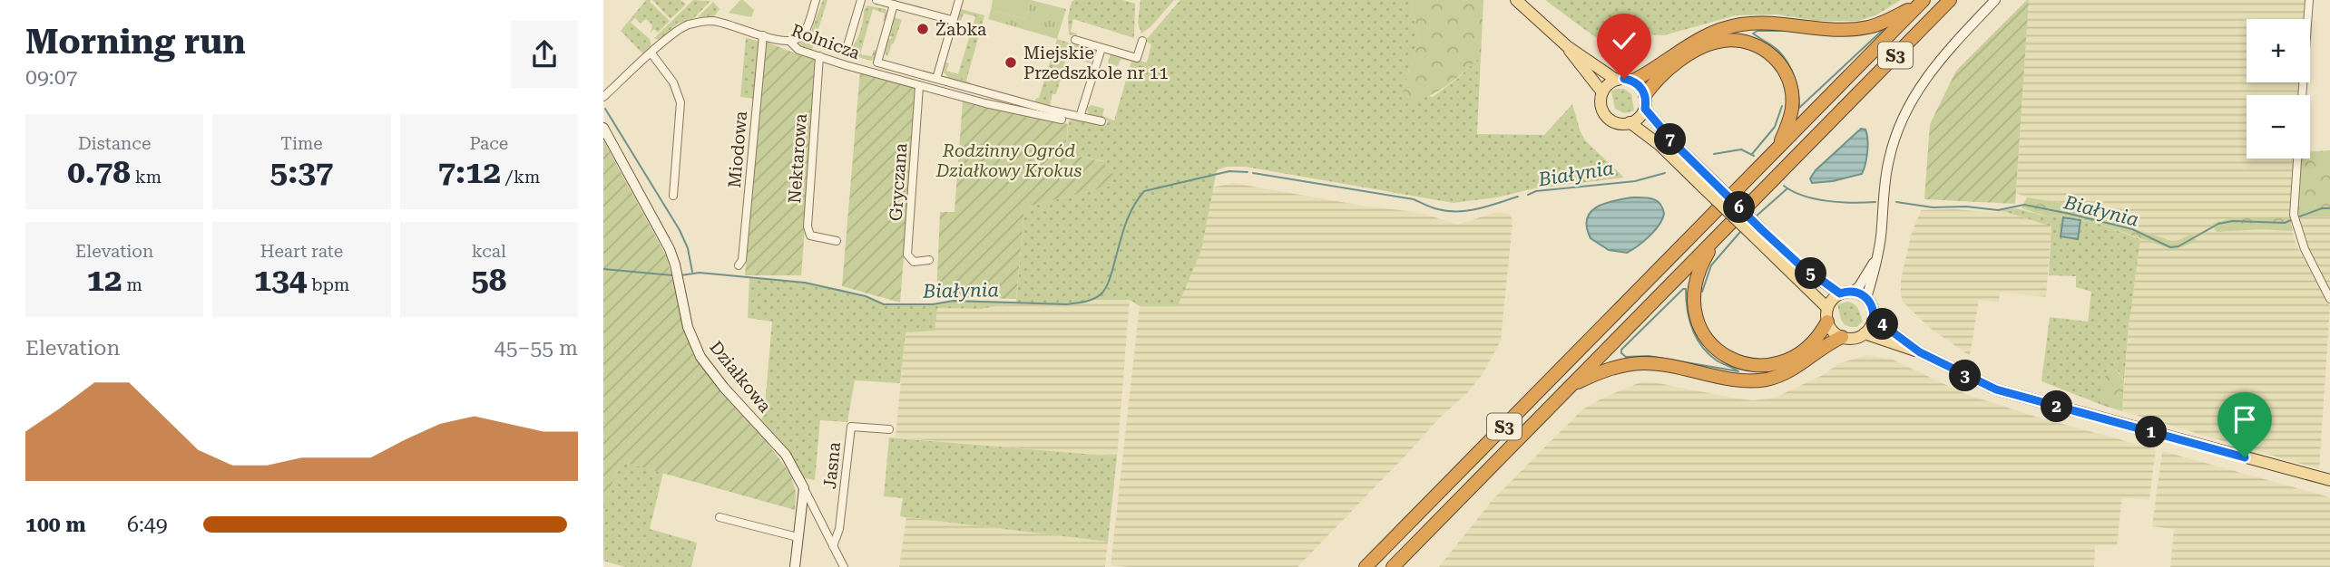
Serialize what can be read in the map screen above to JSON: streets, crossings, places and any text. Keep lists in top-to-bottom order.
{
  "streets": {
    "highway": ["S3"],
    "street": [
      "Rolnicza",
      "Miodowa",
      "Nektarowa",
      "Gryczana",
      "Działkowa",
      "Jasna"
    ]
  },
  "crossings": [
    ["Rolnicza", "Miodowa"],
    ["Rolnicza", "Nektarowa"],
    ["Rolnicza", "Gryczana"],
    ["Działkowa", "Jasna"]
  ],
  "water": ["Białynia"],
  "parks": ["Rodzinny Ogród Działkowy Krokus"],
  "places": ["Żabka", "Miejskie Przedszkole nr 11"],
  "page": {
    "heading": ["Morning run", "09:07"],
    "map_buttons": ["+", "−"],
    "stats": [
      ["Distance", "0.78 km"],
      ["Time", "5:37"],
      ["Pace", "7:12 /km"],
      ["Elevation", "12 m"],
      ["Heart rate", "134 bpm"],
      ["kcal", "58"]
    ],
    "pins": [
      "7",
      "6",
      "5",
      "4",
      "3",
      "2",
      "1"
    ],
    "chart": ["Elevation", "45–55 m"],
    "list": [
      {
        "name": "100 m",
        "note": "6:49"
      }
    ]
  }
}
